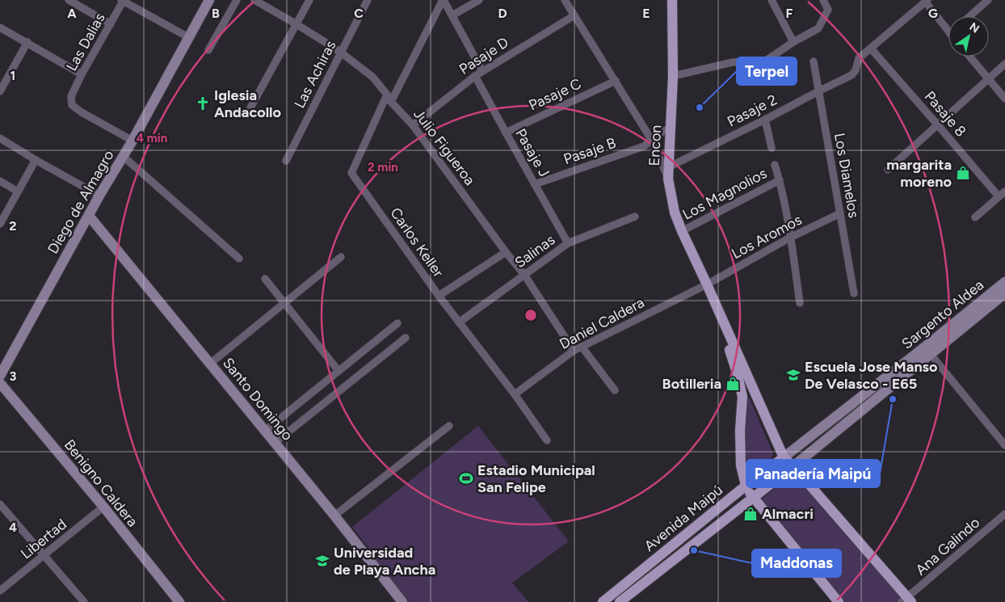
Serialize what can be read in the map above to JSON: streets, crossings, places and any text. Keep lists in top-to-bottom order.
{
  "streets": {
    "main road": ["Encon", "Avenida Maipú"],
    "street": [
      "Las Dalias",
      "Pasaje D",
      "Las Achiras",
      "Pasaje C",
      "Pasaje 2",
      "Pasaje 8",
      "Julio Figueroa",
      "Pasaje B",
      "Pasaje J",
      "Los Diamelos",
      "Los Magnolios",
      "Diego de Almagro",
      "Los Aromos",
      "Carlos Keller",
      "Salinas",
      "Sargento Aldea",
      "Daniel Caldera",
      "Santo Domingo",
      "Benigno Caldera",
      "Libertad",
      "Ana Galindo"
    ]
  },
  "crossings": [
    ["Las Dalias", "Diego de Almagro"],
    ["Pasaje D", "Julio Figueroa"],
    ["Pasaje D", "Pasaje J"],
    ["Las Achiras", "Julio Figueroa"],
    ["Pasaje C", "Pasaje J"],
    ["Pasaje 2", "Pasaje 8"],
    ["Pasaje 2", "Encon"],
    ["Pasaje 2", "Los Diamelos"],
    ["Encon", "Pasaje B"],
    ["Encon", "Los Magnolios"],
    ["Encon", "Los Aromos"],
    ["Encon", "Sargento Aldea"],
    ["Encon", "Daniel Caldera"],
    ["Encon", "Avenida Maipú"],
    ["Julio Figueroa", "Carlos Keller"],
    ["Julio Figueroa", "Salinas"],
    ["Julio Figueroa", "Daniel Caldera"],
    ["Pasaje B", "Pasaje J"],
    ["Pasaje J", "Salinas"],
    ["Los Diamelos", "Los Aromos"],
    ["Diego de Almagro", "Santo Domingo"],
    ["Los Aromos", "Daniel Caldera"],
    ["Carlos Keller", "Salinas"],
    ["Carlos Keller", "Daniel Caldera"],
    ["Sargento Aldea", "Avenida Maipú"],
    ["Benigno Caldera", "Libertad"]
  ],
  "places": {
    "church": ["Iglesia Andacollo"],
    "other": ["Terpel", "Panadería Maipú", "Maddonas"],
    "shop": ["margarita moreno", "Botilleria", "Almacri"],
    "school or university": ["Escuela Jose Manso De Velasco - E65", "Universidad de Playa Ancha"],
    "sports": ["Estadio Municipal San Felipe"]
  },
  "north": "top right",
  "grid": {
    "columns": [
      "A",
      "B",
      "C",
      "D",
      "E",
      "F",
      "G"
    ],
    "rows": [
      "1",
      "2",
      "3",
      "4"
    ]
  },
  "rings": ["4 min", "2 min"]
}
